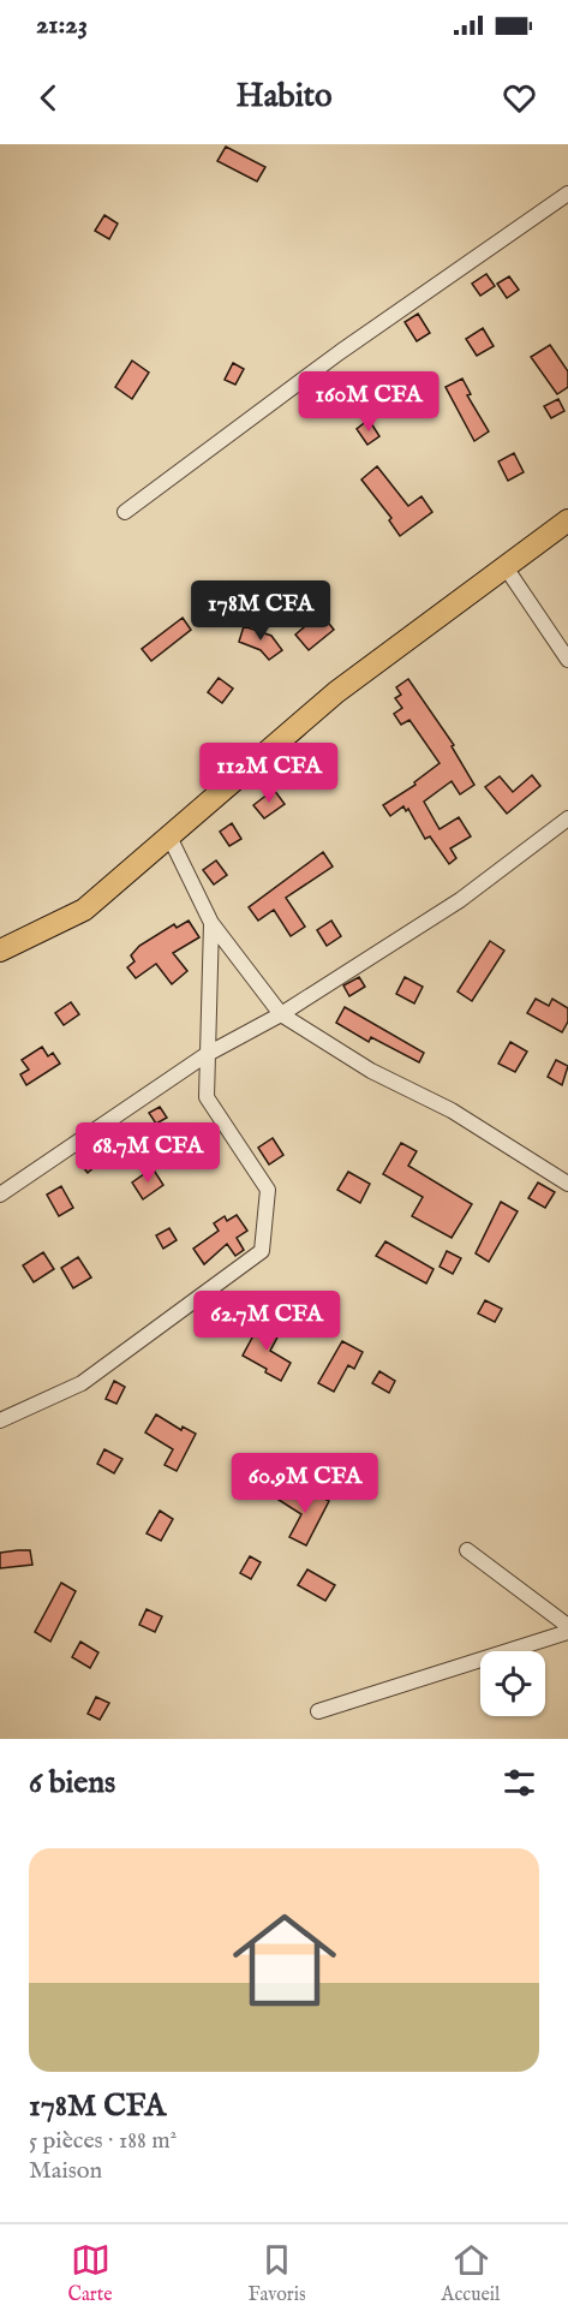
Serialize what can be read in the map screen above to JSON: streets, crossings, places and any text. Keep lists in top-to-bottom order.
{
  "page": {
    "status": "21:23",
    "header": "Habito",
    "price": [
      "160M CFA",
      "178M CFA",
      "112M CFA",
      "68.7M CFA",
      "62.7M CFA",
      "60.9M CFA"
    ],
    "heading": "6 biens",
    "list": [
      {
        "name": "178M CFA",
        "note": "5 pièces · 188 m² · Maison"
      }
    ],
    "tabs": ["Carte", "Favoris", "Accueil"]
  }
}
